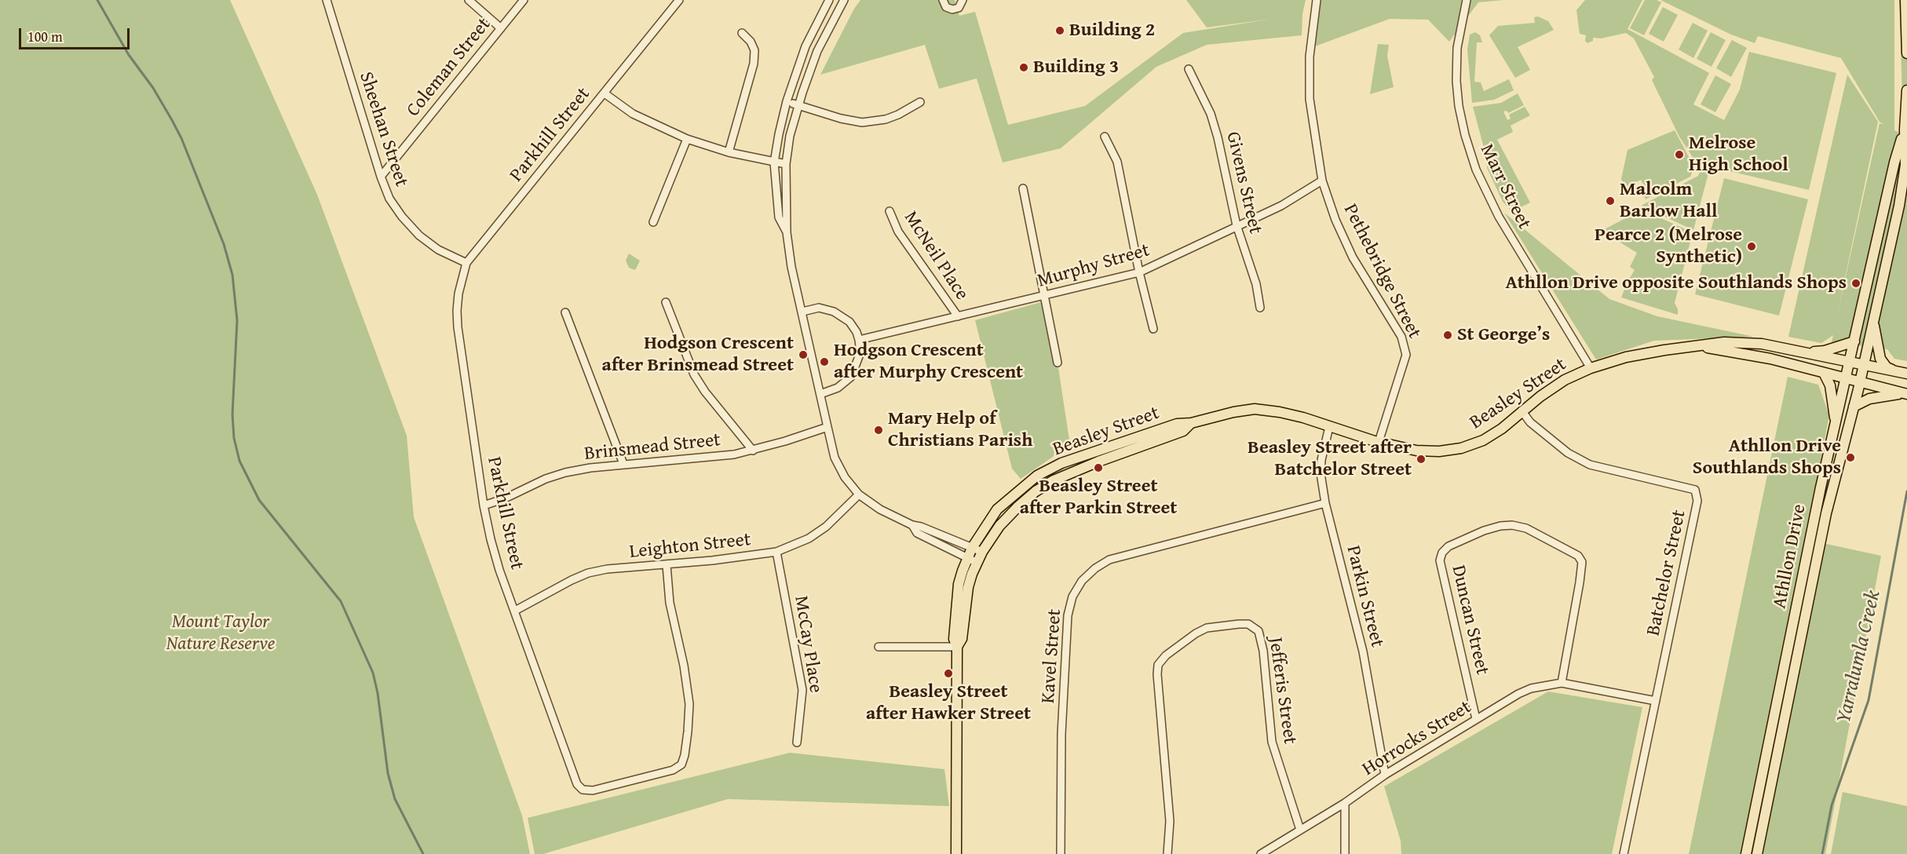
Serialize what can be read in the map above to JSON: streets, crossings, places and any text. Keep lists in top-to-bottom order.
{
  "streets": {
    "main road": ["Beasley Street", "Athllon Drive"],
    "street": [
      "Coleman Street",
      "Sheehan Street",
      "Parkhill Street",
      "Givens Street",
      "Marr Street",
      "McNeil Place",
      "Murphy Street",
      "Pethebridge Street",
      "Brinsmead Street",
      "Leighton Street",
      "Batchelor Street",
      "Parkin Street",
      "Duncan Street",
      "McCay Place",
      "Kavel Street",
      "Jefferis Street",
      "Horrocks Street"
    ]
  },
  "crossings": [
    ["Coleman Street", "Sheehan Street"],
    ["Sheehan Street", "Parkhill Street"],
    ["Parkhill Street", "Brinsmead Street"],
    ["Parkhill Street", "Leighton Street"],
    ["Givens Street", "Murphy Street"],
    ["Marr Street", "Beasley Street"],
    ["McNeil Place", "Murphy Street"],
    ["Murphy Street", "Pethebridge Street"],
    ["Pethebridge Street", "Beasley Street"],
    ["Beasley Street", "Athllon Drive"],
    ["Beasley Street", "Batchelor Street"],
    ["Beasley Street", "Parkin Street"],
    ["Leighton Street", "McCay Place"],
    ["Batchelor Street", "Horrocks Street"],
    ["Parkin Street", "Kavel Street"],
    ["Parkin Street", "Horrocks Street"],
    ["Duncan Street", "Horrocks Street"],
    ["Jefferis Street", "Horrocks Street"]
  ],
  "water": ["Yarralumla Creek"],
  "parks": ["Mount Taylor Nature Reserve"],
  "places": [
    "Building 2",
    "Building 3",
    "Melrose High School",
    "Malcolm Barlow Hall",
    "Pearce 2 (Melrose Synthetic)",
    "Athllon Drive opposite Southlands Shops",
    "St George’s",
    "Hodgson Crescent after Brinsmead Street",
    "Hodgson Crescent after Murphy Crescent",
    "Mary Help of Christians Parish",
    "Athllon Drive Southlands Shops",
    "Beasley Street after Batchelor Street",
    "Beasley Street after Parkin Street",
    "Beasley Street after Hawker Street"
  ],
  "scale_bar": "100 m"
}
